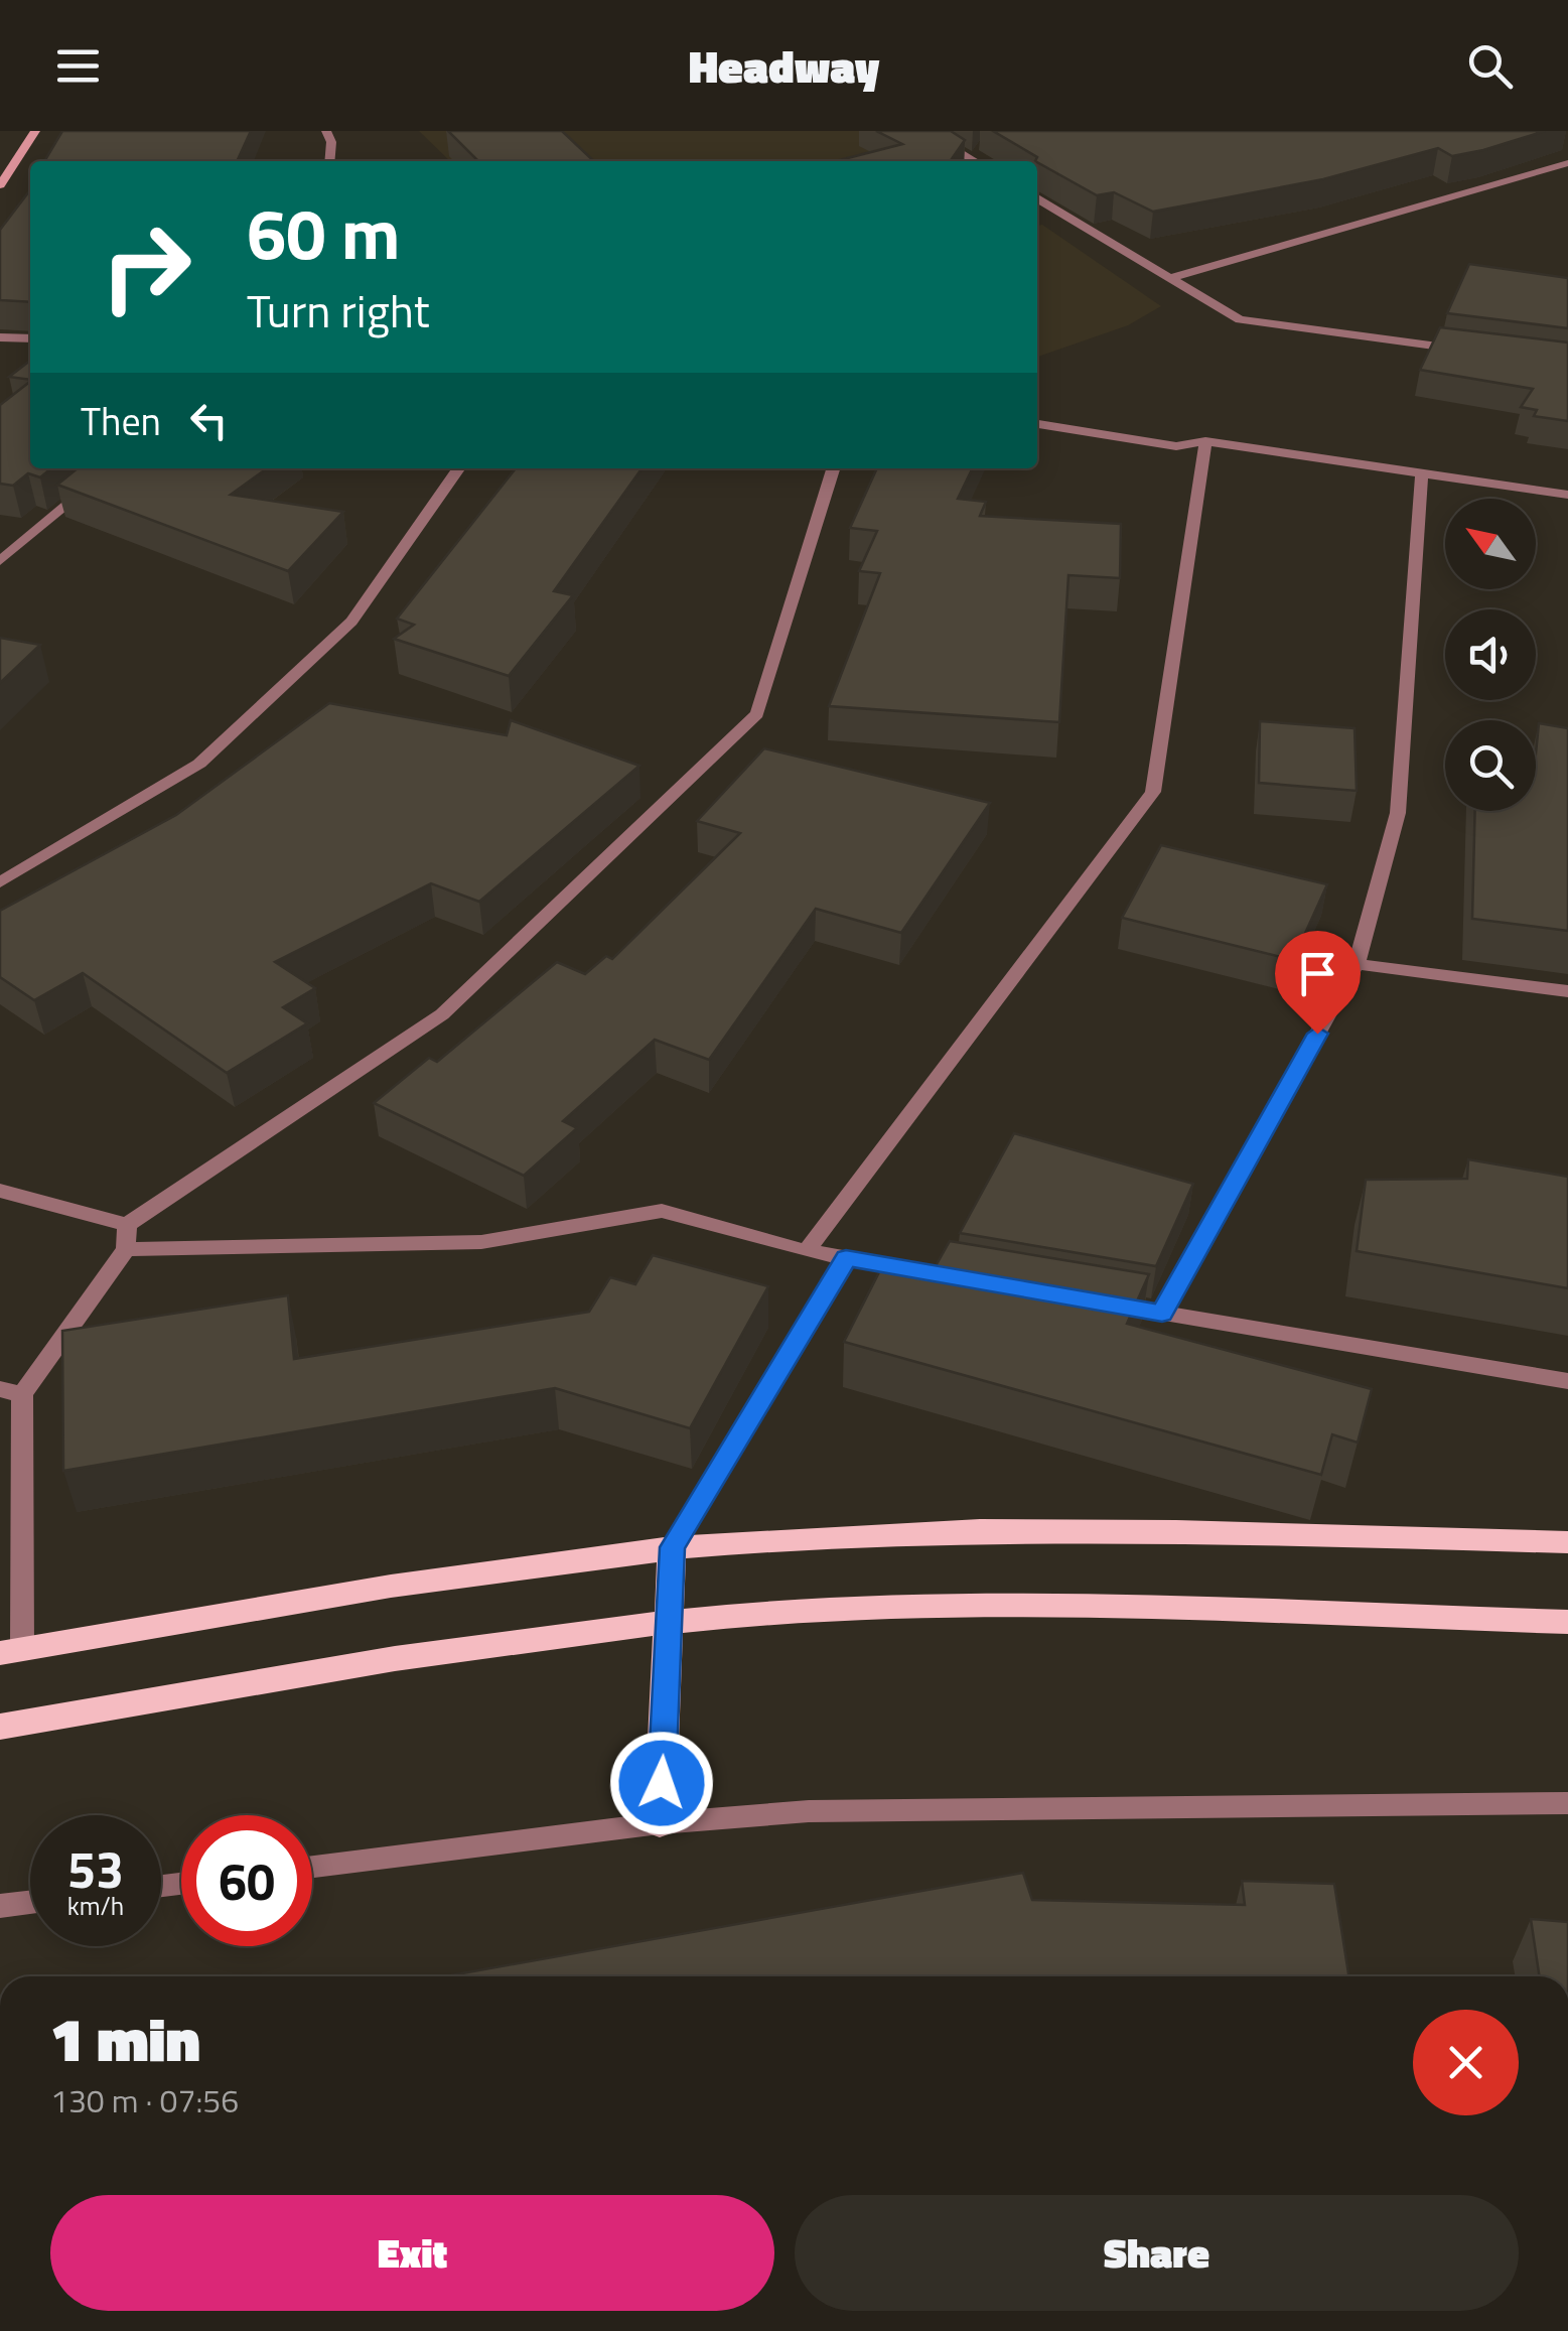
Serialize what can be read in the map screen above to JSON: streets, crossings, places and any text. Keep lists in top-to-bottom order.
{
  "north": "top left",
  "page": {
    "header": "Headway",
    "turn": ["60 m", "Turn right"],
    "then": "Then",
    "speed": "53 km/h",
    "limit": "60",
    "heading": ["1 min", "130 m · 07:56"],
    "buttons": ["Exit", "Share"]
  }
}
